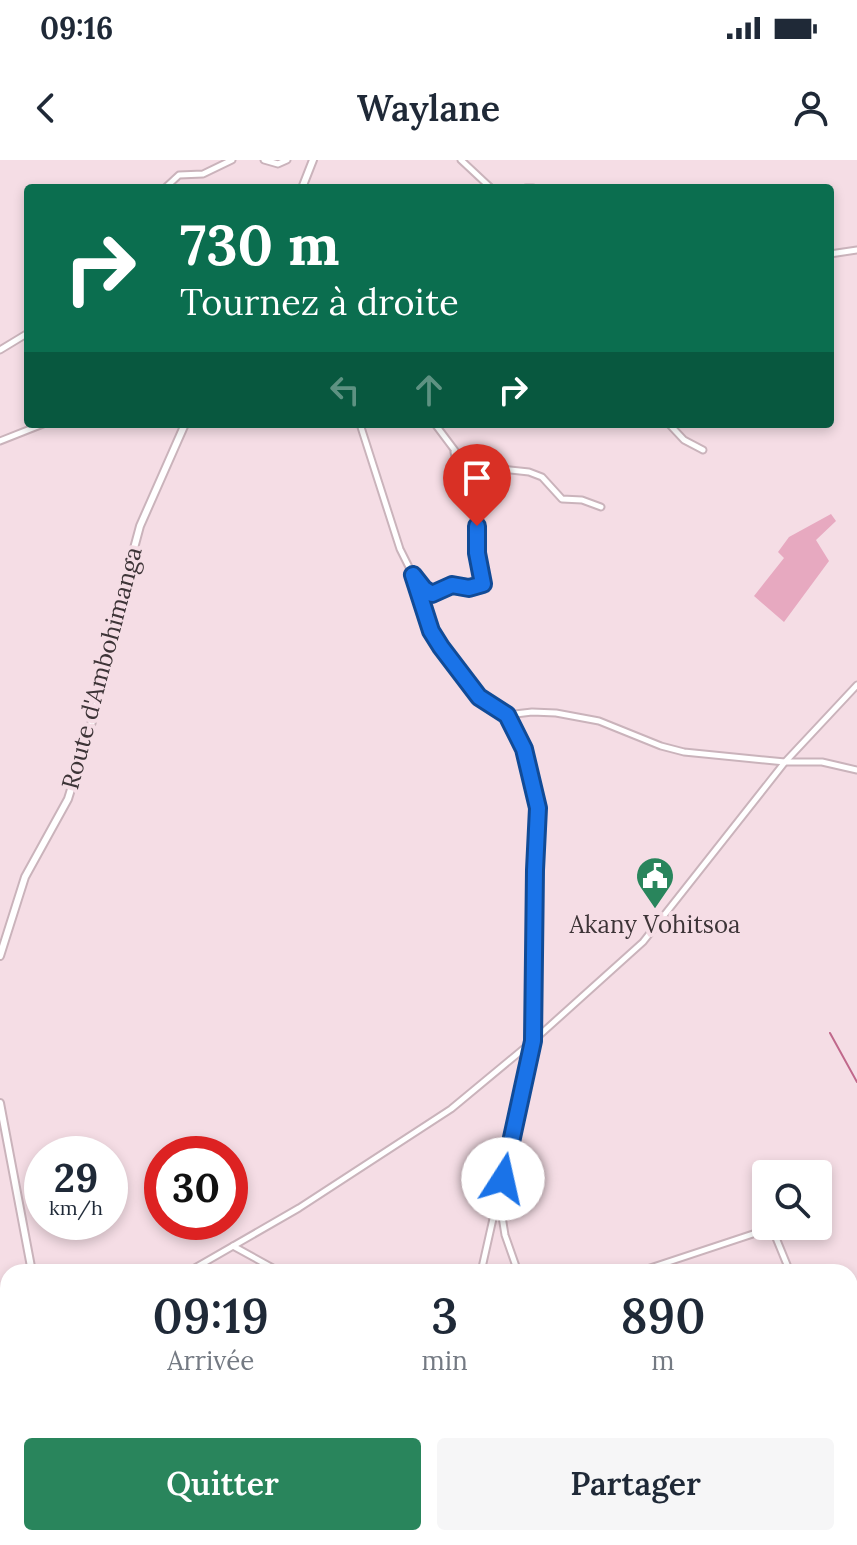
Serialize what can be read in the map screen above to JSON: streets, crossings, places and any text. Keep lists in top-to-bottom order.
{
  "streets": {
    "street": ["Route d'Ambohimanga"]
  },
  "places": {
    "public building": ["Akany Vohitsoa"]
  },
  "page": {
    "status": "09:16",
    "header": "Waylane",
    "turn": ["730 m", "Tournez à droite"],
    "speed": "29 km/h",
    "limit": "30",
    "eta": [
      "09:19",
      "Arrivée",
      "3",
      "min",
      "890",
      "m"
    ],
    "buttons": ["Quitter", "Partager"]
  }
}
